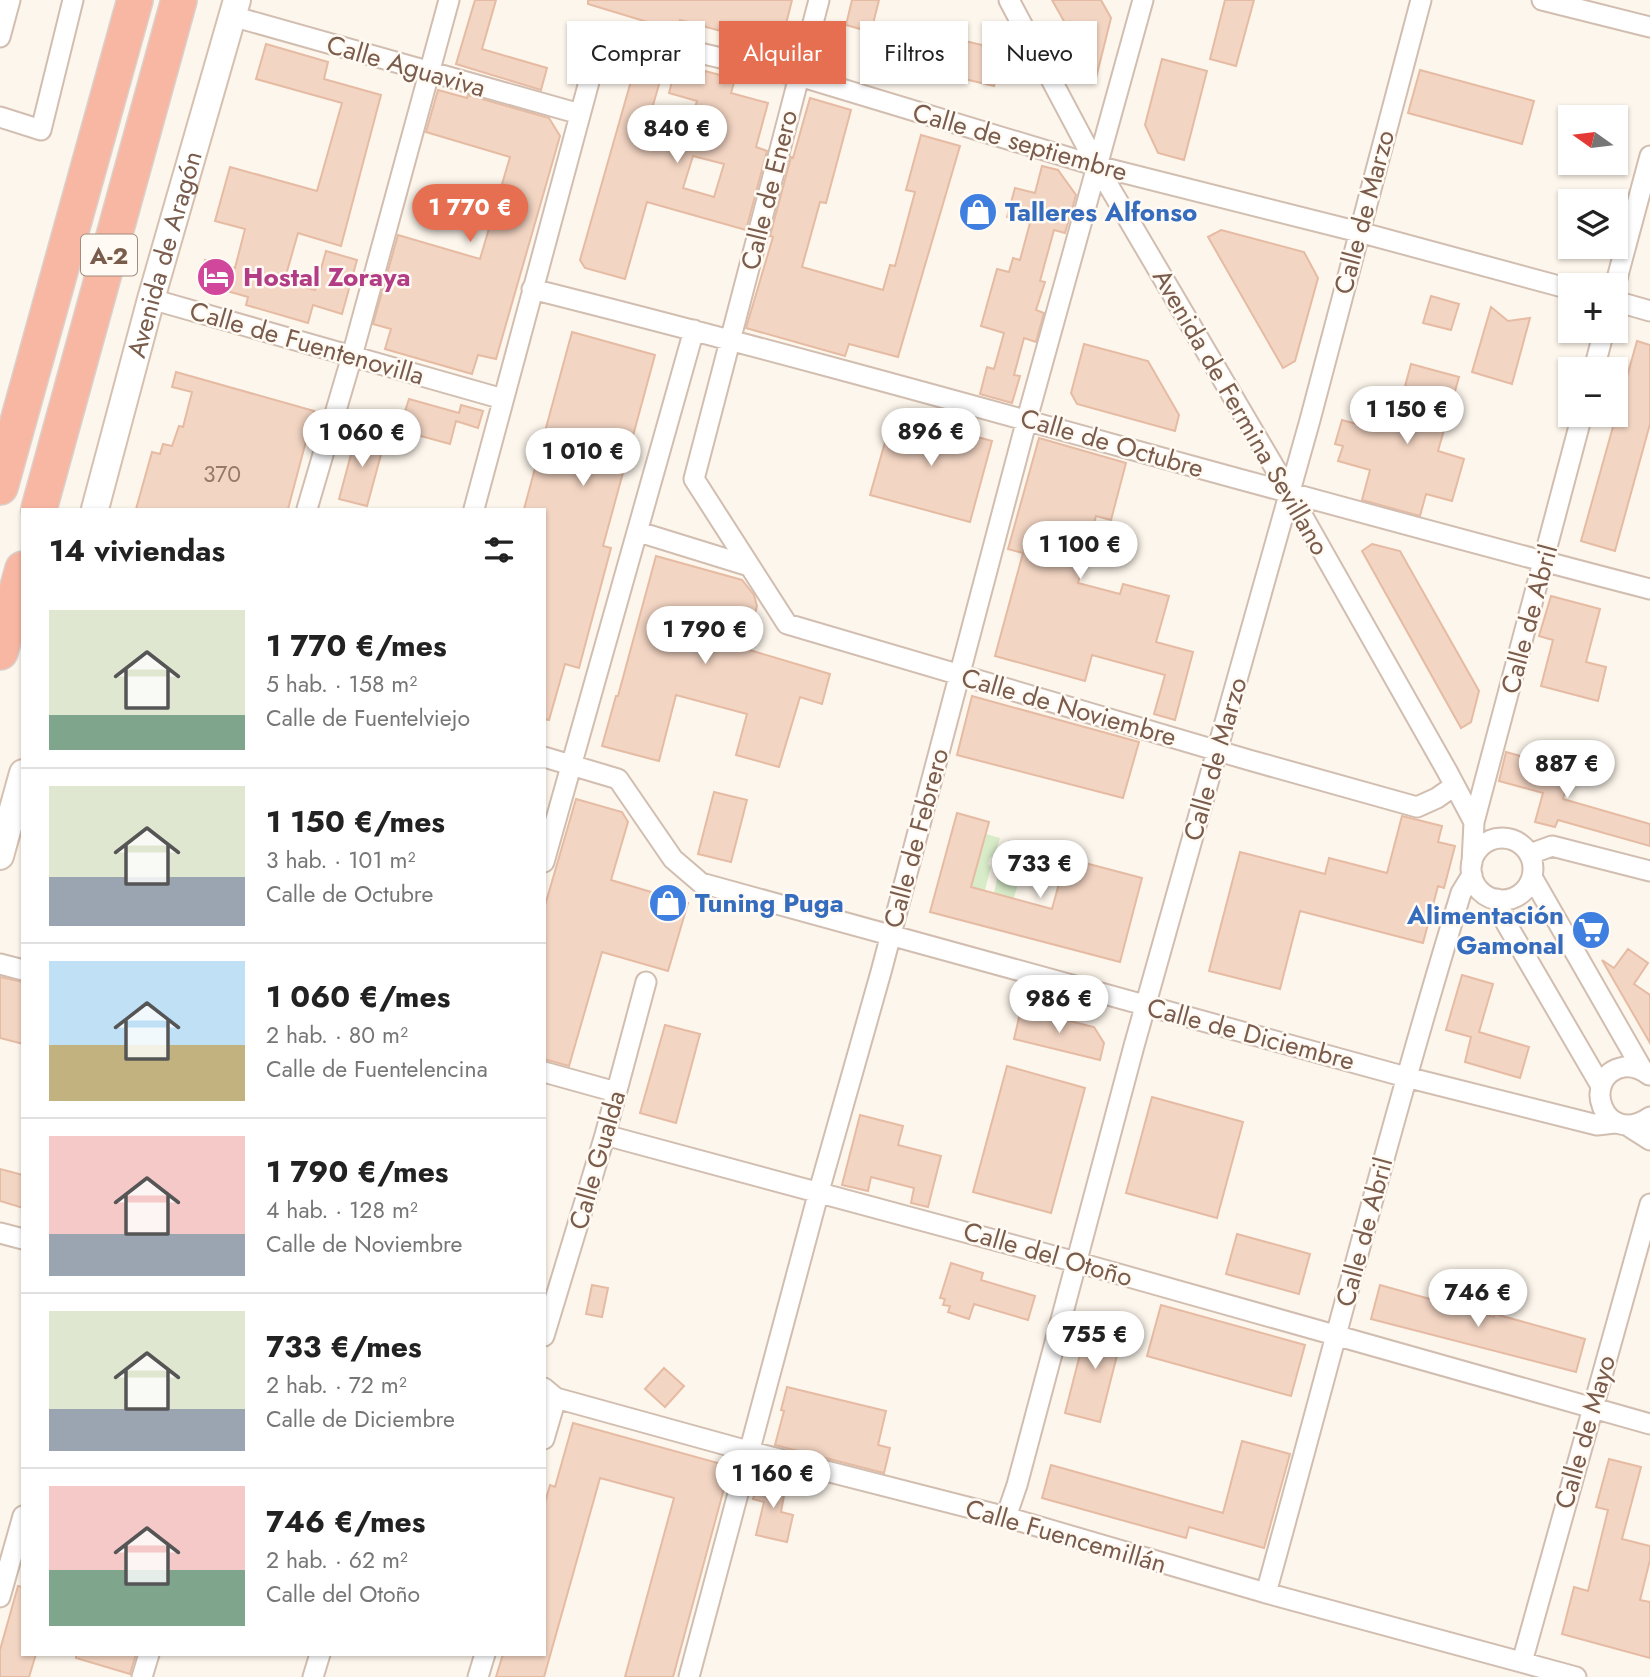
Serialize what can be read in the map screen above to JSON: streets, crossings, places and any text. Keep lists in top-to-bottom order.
{
  "streets": {
    "highway": ["A-2"],
    "street": [
      "Calle Aguaviva",
      "Calle de septiembre",
      "Calle de Enero",
      "Calle de Marzo",
      "Avenida de Aragón",
      "Calle de Fuentenovilla",
      "Avenida de Fermina Sevillano",
      "Calle de Octubre",
      "Calle de Abril",
      "Calle de Noviembre",
      "Calle de Febrero",
      "Calle de Diciembre",
      "Calle Gualda",
      "Calle del Otoño",
      "Calle de Mayo",
      "Calle Fuencemillán"
    ]
  },
  "crossings": [
    ["Calle Aguaviva", "Calle de septiembre"],
    ["Calle Aguaviva", "Avenida de Aragón"],
    ["Calle de septiembre", "Calle de Marzo"],
    ["Calle de septiembre", "Avenida de Fermina Sevillano"],
    ["Calle de septiembre", "Calle de Febrero"],
    ["Calle de Enero", "Calle de Octubre"],
    ["Calle de Enero", "Calle de Noviembre"],
    ["Calle de Marzo", "Avenida de Fermina Sevillano"],
    ["Calle de Marzo", "Calle de Octubre"],
    ["Calle de Marzo", "Calle de Noviembre"],
    ["Calle de Marzo", "Calle de Diciembre"],
    ["Calle de Marzo", "Calle del Otoño"],
    ["Calle de Marzo", "Calle Fuencemillán"],
    ["Avenida de Aragón", "Calle de Fuentenovilla"],
    ["Avenida de Fermina Sevillano", "Calle de Octubre"],
    ["Avenida de Fermina Sevillano", "Calle de Abril"],
    ["Avenida de Fermina Sevillano", "Calle de Noviembre"],
    ["Avenida de Fermina Sevillano", "Calle de Febrero"],
    ["Calle de Octubre", "Calle de Abril"],
    ["Calle de Octubre", "Calle de Noviembre"],
    ["Calle de Octubre", "Calle de Febrero"],
    ["Calle de Abril", "Calle de Diciembre"],
    ["Calle de Abril", "Calle del Otoño"],
    ["Calle de Abril", "Calle Fuencemillán"],
    ["Calle de Noviembre", "Calle de Febrero"],
    ["Calle de Febrero", "Calle de Diciembre"],
    ["Calle de Febrero", "Calle del Otoño"],
    ["Calle de Febrero", "Calle Fuencemillán"],
    ["Calle Gualda", "Calle del Otoño"],
    ["Calle del Otoño", "Calle de Mayo"],
    ["Calle de Mayo", "Calle Fuencemillán"]
  ],
  "places": {
    "shop": ["Talleres Alfonso", "Tuning Puga"],
    "hotel": ["Hostal Zoraya"],
    "supermarket": ["Alimentación Gamonal"]
  },
  "house_numbers": ["370"],
  "north": "left",
  "page": {
    "chip": [
      "Comprar",
      "Alquilar",
      "Filtros",
      "Nuevo"
    ],
    "map_buttons": ["+", "−"],
    "price": [
      "840 €",
      "1 770 €",
      "1 150 €",
      "896 €",
      "1 060 €",
      "1 010 €",
      "1 100 €",
      "1 790 €",
      "887 €",
      "733 €",
      "986 €",
      "746 €",
      "755 €",
      "1 160 €"
    ],
    "heading": "14 viviendas",
    "list": [
      {
        "name": "1 770 €/mes",
        "note": "5 hab. · 158 m² · Calle de Fuentelviejo"
      },
      {
        "name": "1 150 €/mes",
        "note": "3 hab. · 101 m² · Calle de Octubre"
      },
      {
        "name": "1 060 €/mes",
        "note": "2 hab. · 80 m² · Calle de Fuentelencina"
      },
      {
        "name": "1 790 €/mes",
        "note": "4 hab. · 128 m² · Calle de Noviembre"
      },
      {
        "name": "733 €/mes",
        "note": "2 hab. · 72 m² · Calle de Diciembre"
      },
      {
        "name": "746 €/mes",
        "note": "2 hab. · 62 m² · Calle del Otoño"
      }
    ]
  }
}
